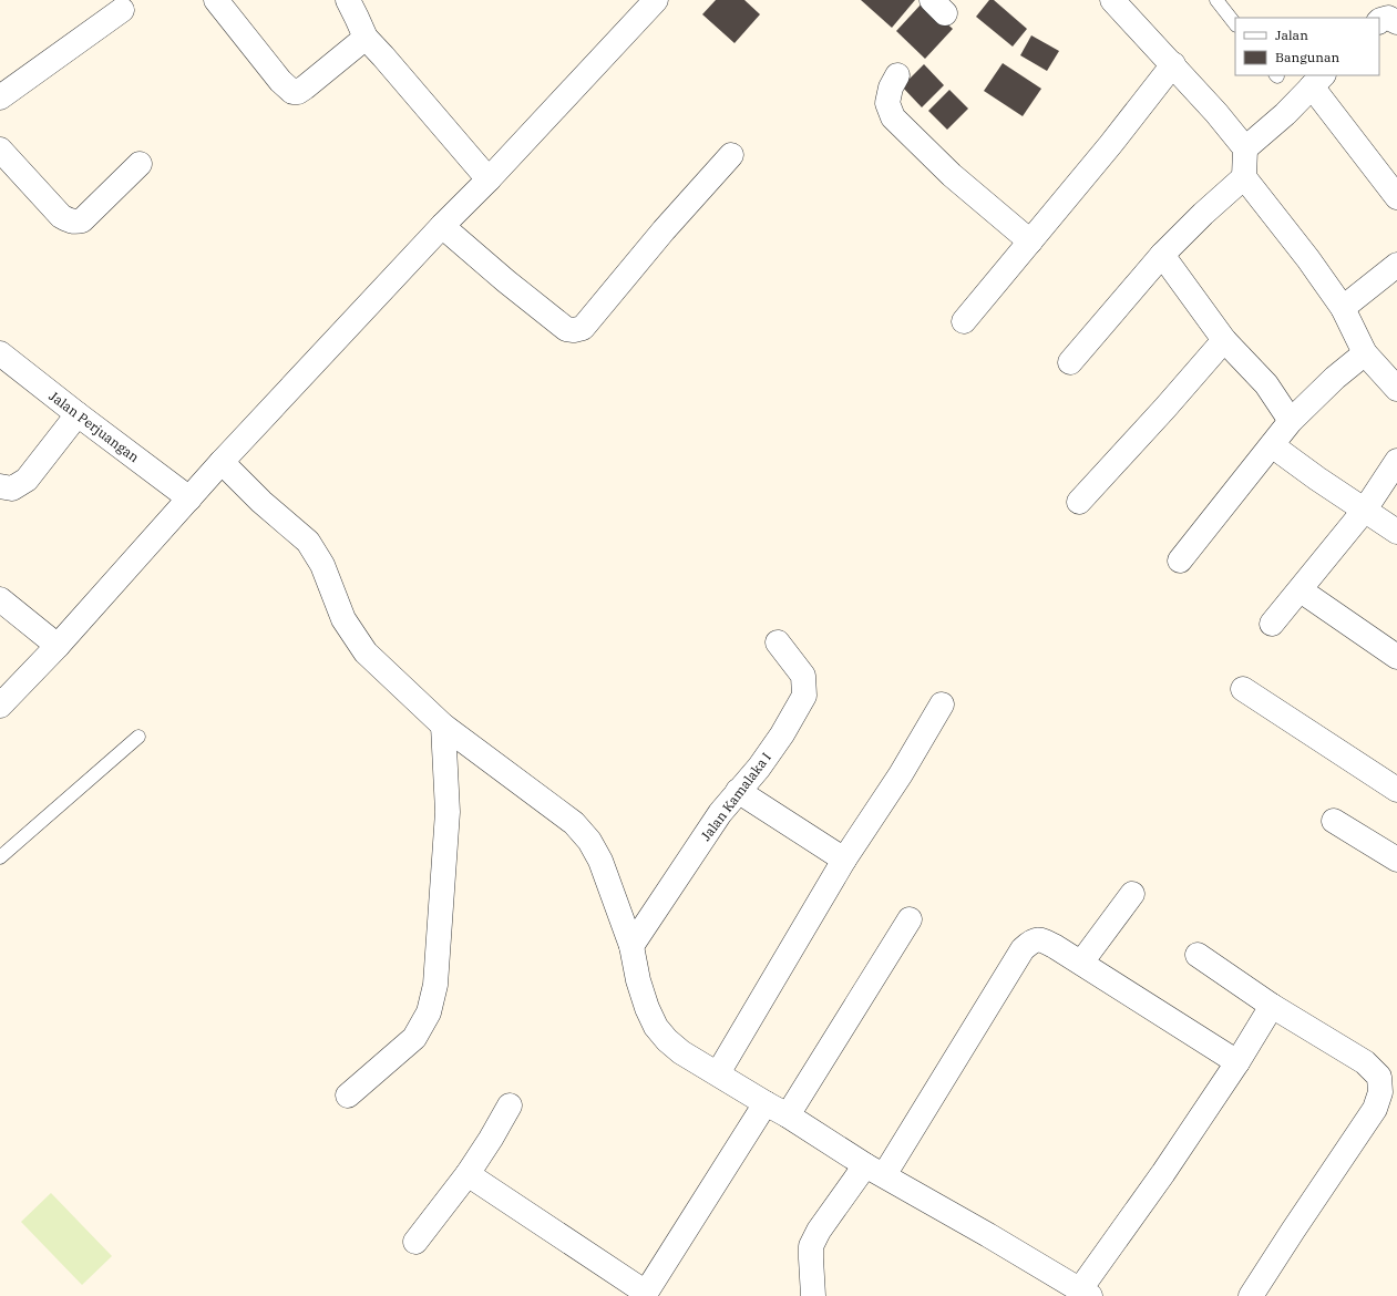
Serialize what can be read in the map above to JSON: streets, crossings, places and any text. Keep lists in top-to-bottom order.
{
  "streets": {
    "street": ["Jalan Perjuangan", "Jalan Kamalaka I"]
  },
  "legend": ["Jalan", "Bangunan"]
}
